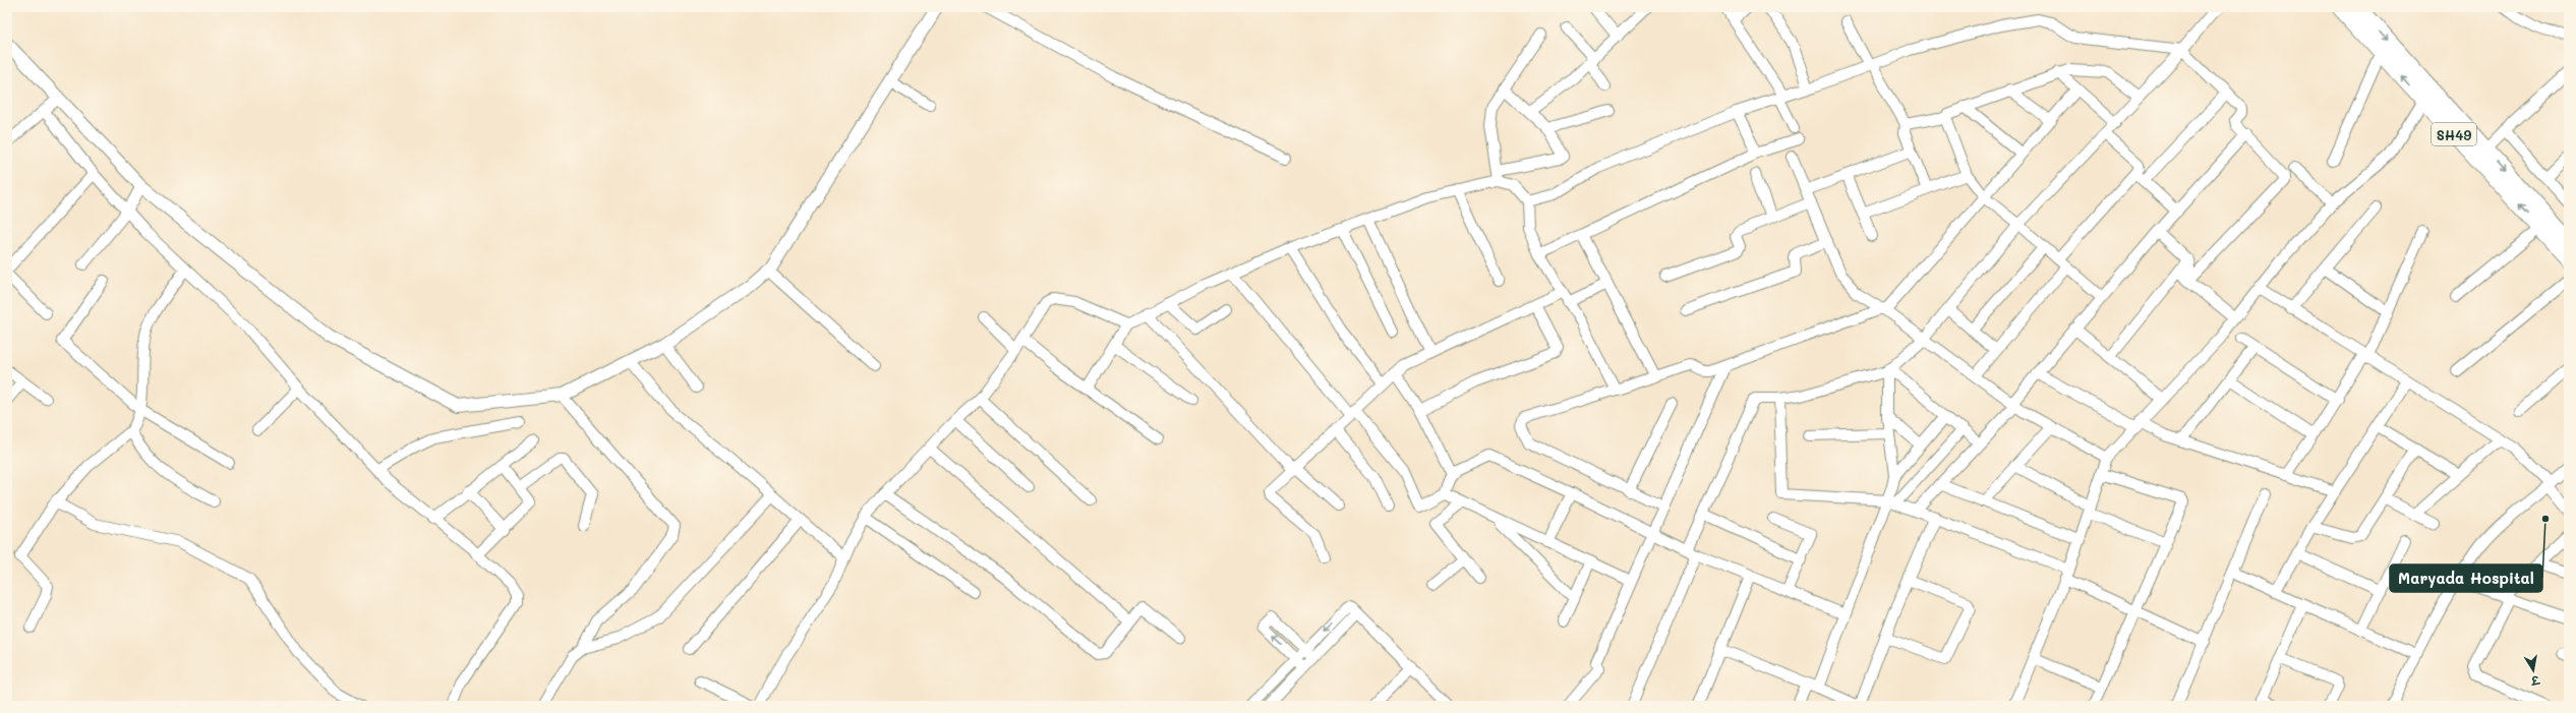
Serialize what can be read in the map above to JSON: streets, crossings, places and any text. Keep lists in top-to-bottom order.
{
  "streets": {
    "main road": ["SH49"]
  },
  "places": ["Maryada Hospital"],
  "north": "bottom"
}
